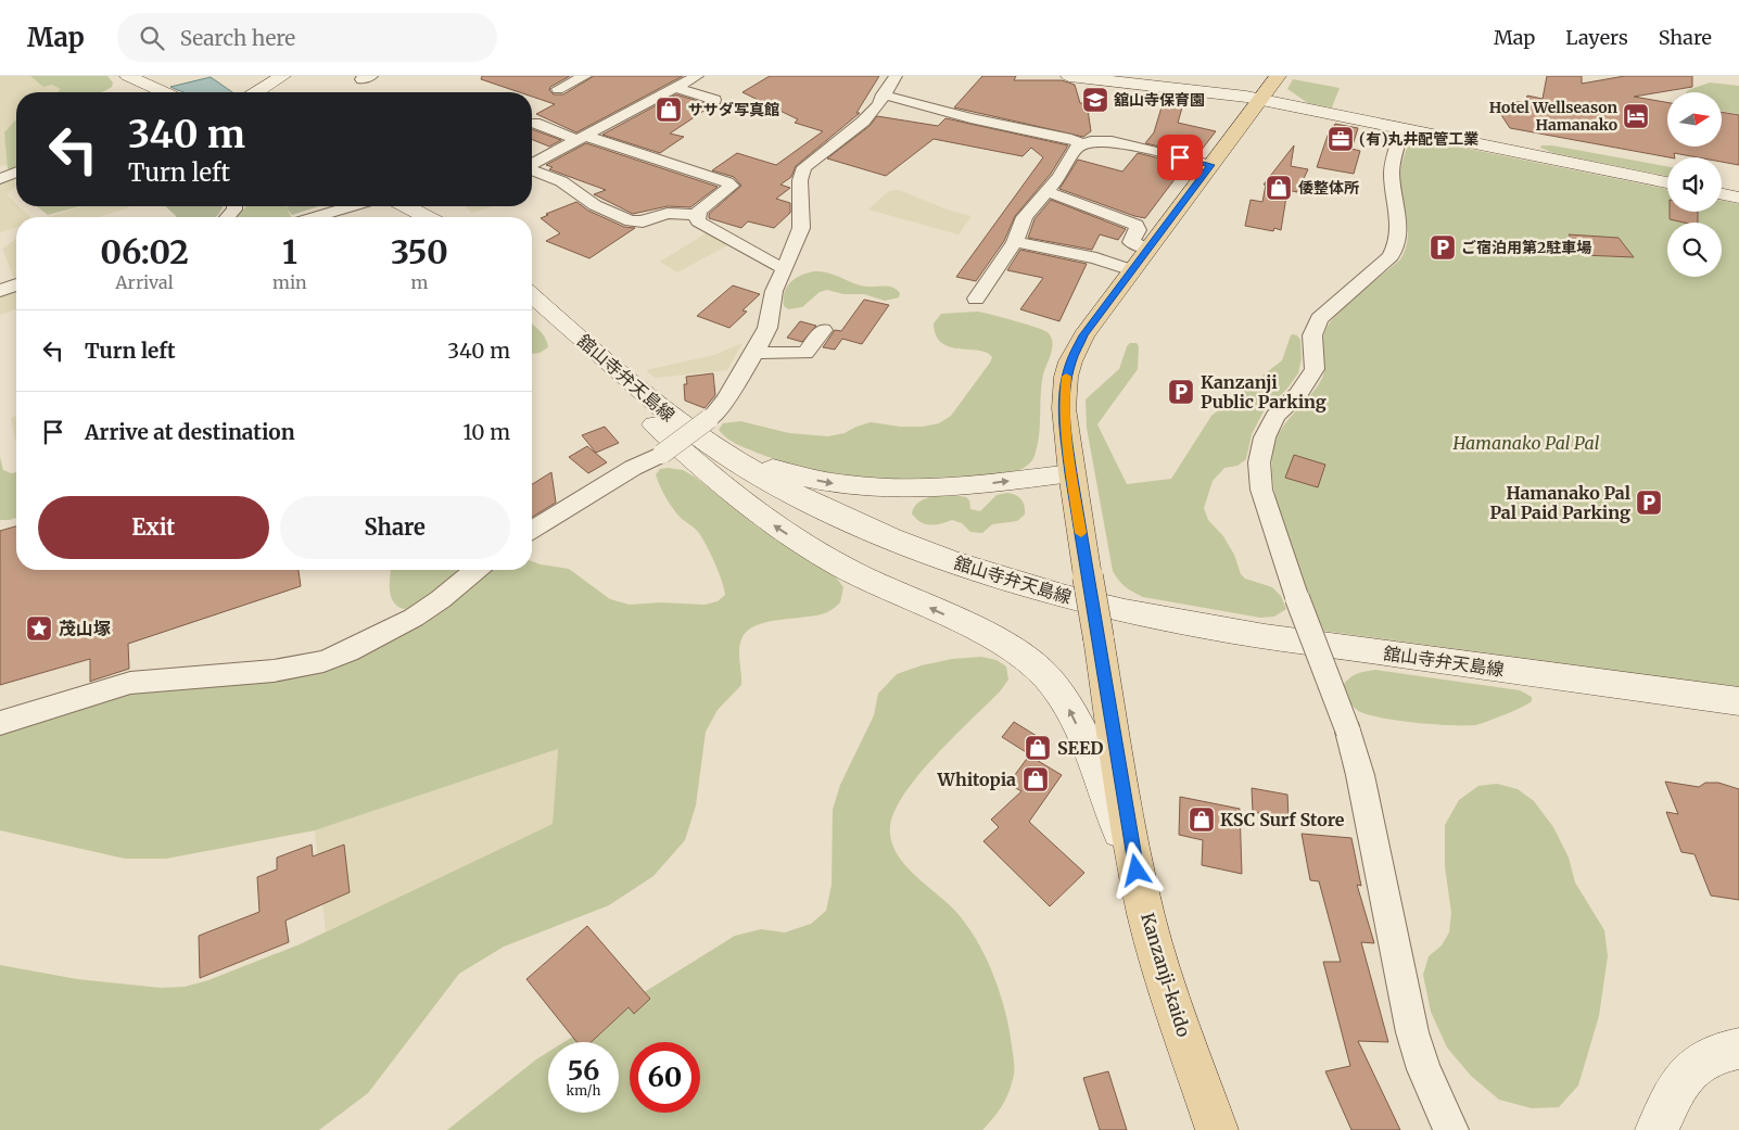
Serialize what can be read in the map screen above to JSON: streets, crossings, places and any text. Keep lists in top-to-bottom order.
{
  "streets": {
    "main road": ["舘山寺弁天島線", "Kanzanji-kaido"]
  },
  "parks": ["Hamanako Pal Pal"],
  "places": {
    "school or university": ["舘山寺保育園"],
    "shop": [
      "ササダ写真館",
      "倭整体所",
      "SEED",
      "Whitopia",
      "KSC Surf Store"
    ],
    "hotel": ["Hotel Wellseason Hamanako"],
    "office": ["(有)丸井配管工業"],
    "parking": ["ご宿泊用第2駐車場", "Kanzanji Public Parking", "Hamanako Pal Pal Paid Parking"],
    "place": ["茂山塚"]
  },
  "north": "right",
  "page": {
    "header": "Map",
    "search": "Search here",
    "nav": ["Map", "Layers", "Share"],
    "turn": ["340 m", "Turn left"],
    "eta": [
      "06:02",
      "Arrival",
      "1",
      "min",
      "350",
      "m"
    ],
    "list": [
      {
        "name": "Turn left",
        "value": "340 m"
      },
      {
        "name": "Arrive at destination",
        "value": "10 m"
      }
    ],
    "buttons": ["Exit", "Share"],
    "speed": "56 km/h",
    "limit": "60"
  }
}
